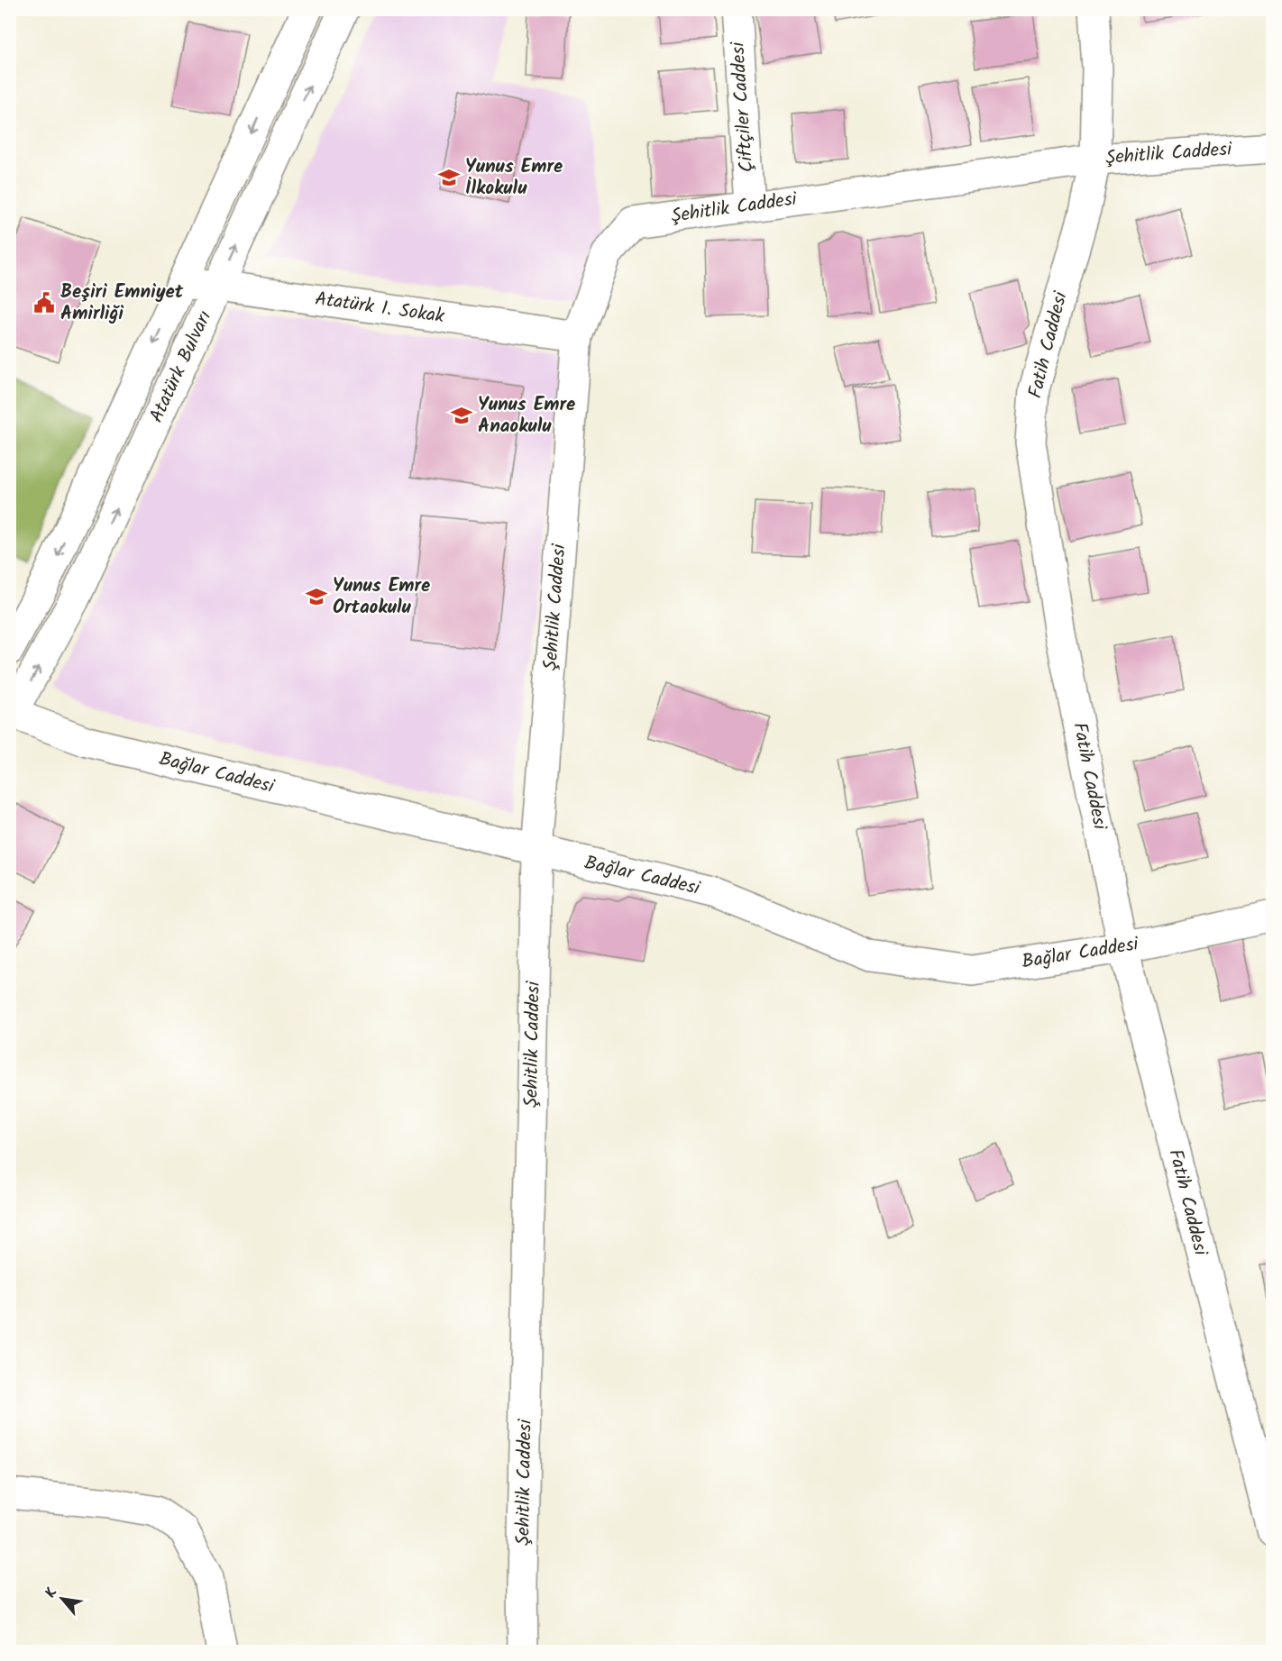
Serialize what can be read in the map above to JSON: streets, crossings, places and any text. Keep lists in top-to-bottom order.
{
  "streets": {
    "street": [
      "Çiftçiler Caddesi",
      "Şehitlik Caddesi",
      "Atatürk 1. Sokak",
      "Fatih Caddesi",
      "Atatürk Bulvarı",
      "Bağlar Caddesi"
    ]
  },
  "crossings": [
    ["Çiftçiler Caddesi", "Şehitlik Caddesi"],
    ["Şehitlik Caddesi", "Atatürk 1. Sokak"],
    ["Şehitlik Caddesi", "Fatih Caddesi"],
    ["Şehitlik Caddesi", "Bağlar Caddesi"],
    ["Atatürk 1. Sokak", "Atatürk Bulvarı"],
    ["Fatih Caddesi", "Bağlar Caddesi"],
    ["Atatürk Bulvarı", "Bağlar Caddesi"]
  ],
  "places": {
    "school or university": ["Yunus Emre İlkokulu", "Yunus Emre Anaokulu", "Yunus Emre Ortaokulu"],
    "public building": ["Beşiri Emniyet Amirliği"]
  },
  "north": "top left"
}
